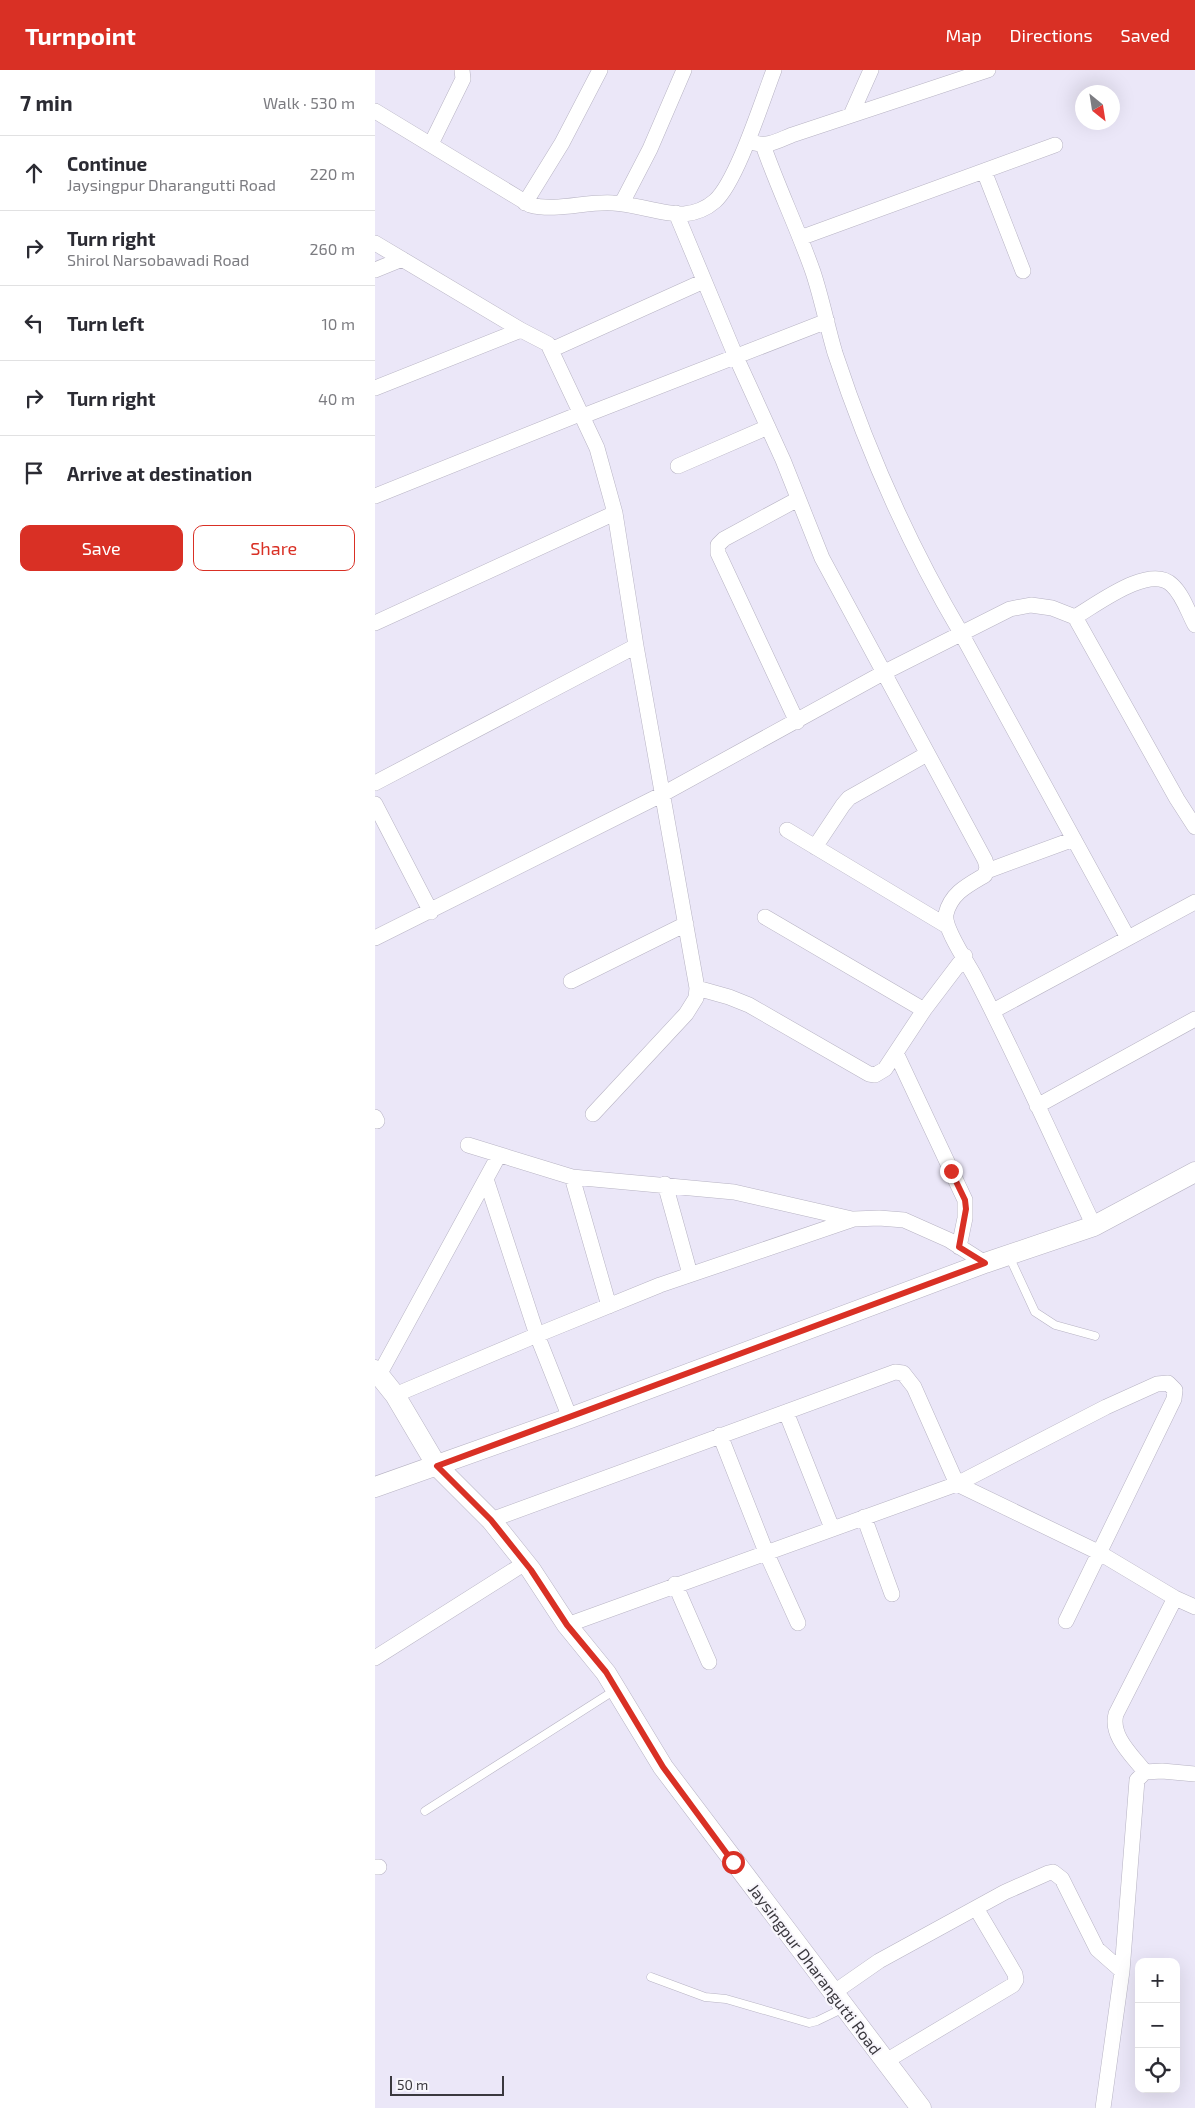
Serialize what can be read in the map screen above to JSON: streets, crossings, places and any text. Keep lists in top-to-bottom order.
{
  "streets": {
    "street": ["Jaysingpur Dharangutti Road"]
  },
  "scale_bar": "50 m",
  "north": "bottom right",
  "page": {
    "header": "Turnpoint",
    "nav": ["Map", "Directions", "Saved"],
    "heading": ["7 min", "Walk · 530 m"],
    "list": [
      ["Continue", "Jaysingpur Dharangutti Road", "220 m"],
      ["Turn right", "Shirol Narsobawadi Road", "260 m"],
      ["Turn left", "10 m"],
      ["Turn right", "40 m"],
      "Arrive at destination"
    ],
    "buttons": ["Save", "Share"],
    "map_buttons": ["+", "−"],
    "scale": "50 m"
  }
}
